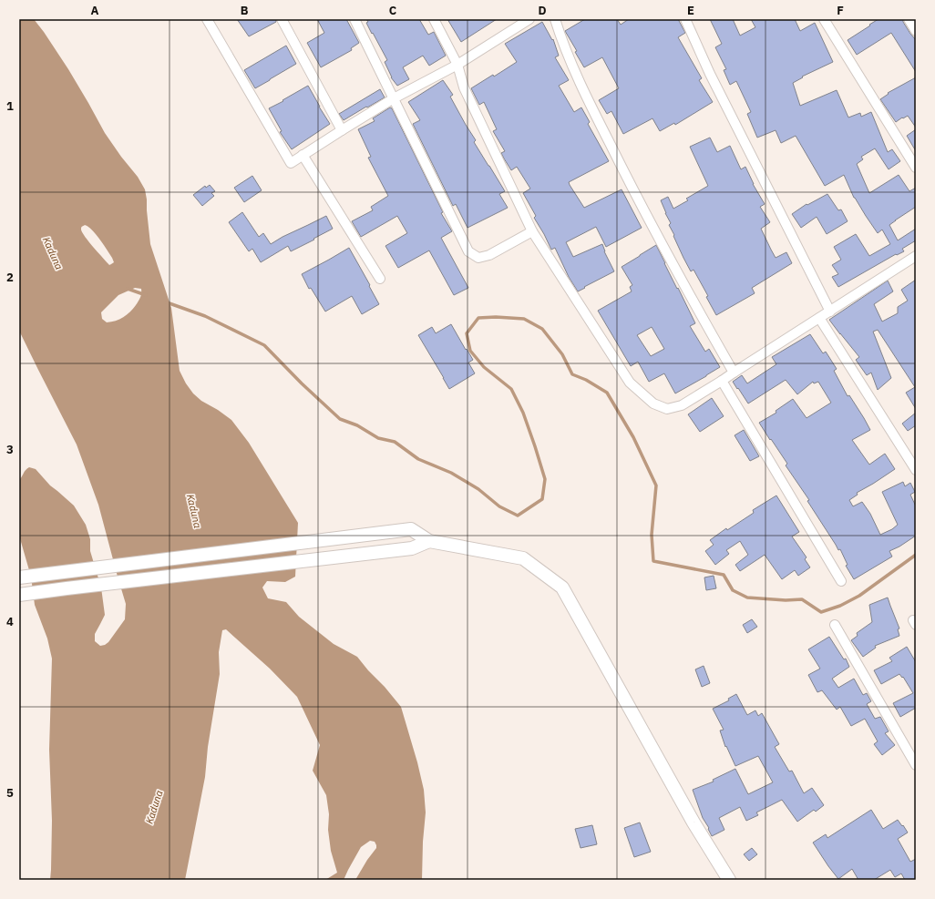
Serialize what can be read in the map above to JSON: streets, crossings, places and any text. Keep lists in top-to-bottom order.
{
  "water": ["Kaduna"],
  "grid": {
    "columns": [
      "A",
      "B",
      "C",
      "D",
      "E",
      "F"
    ],
    "rows": [
      "1",
      "2",
      "3",
      "4",
      "5"
    ]
  }
}
